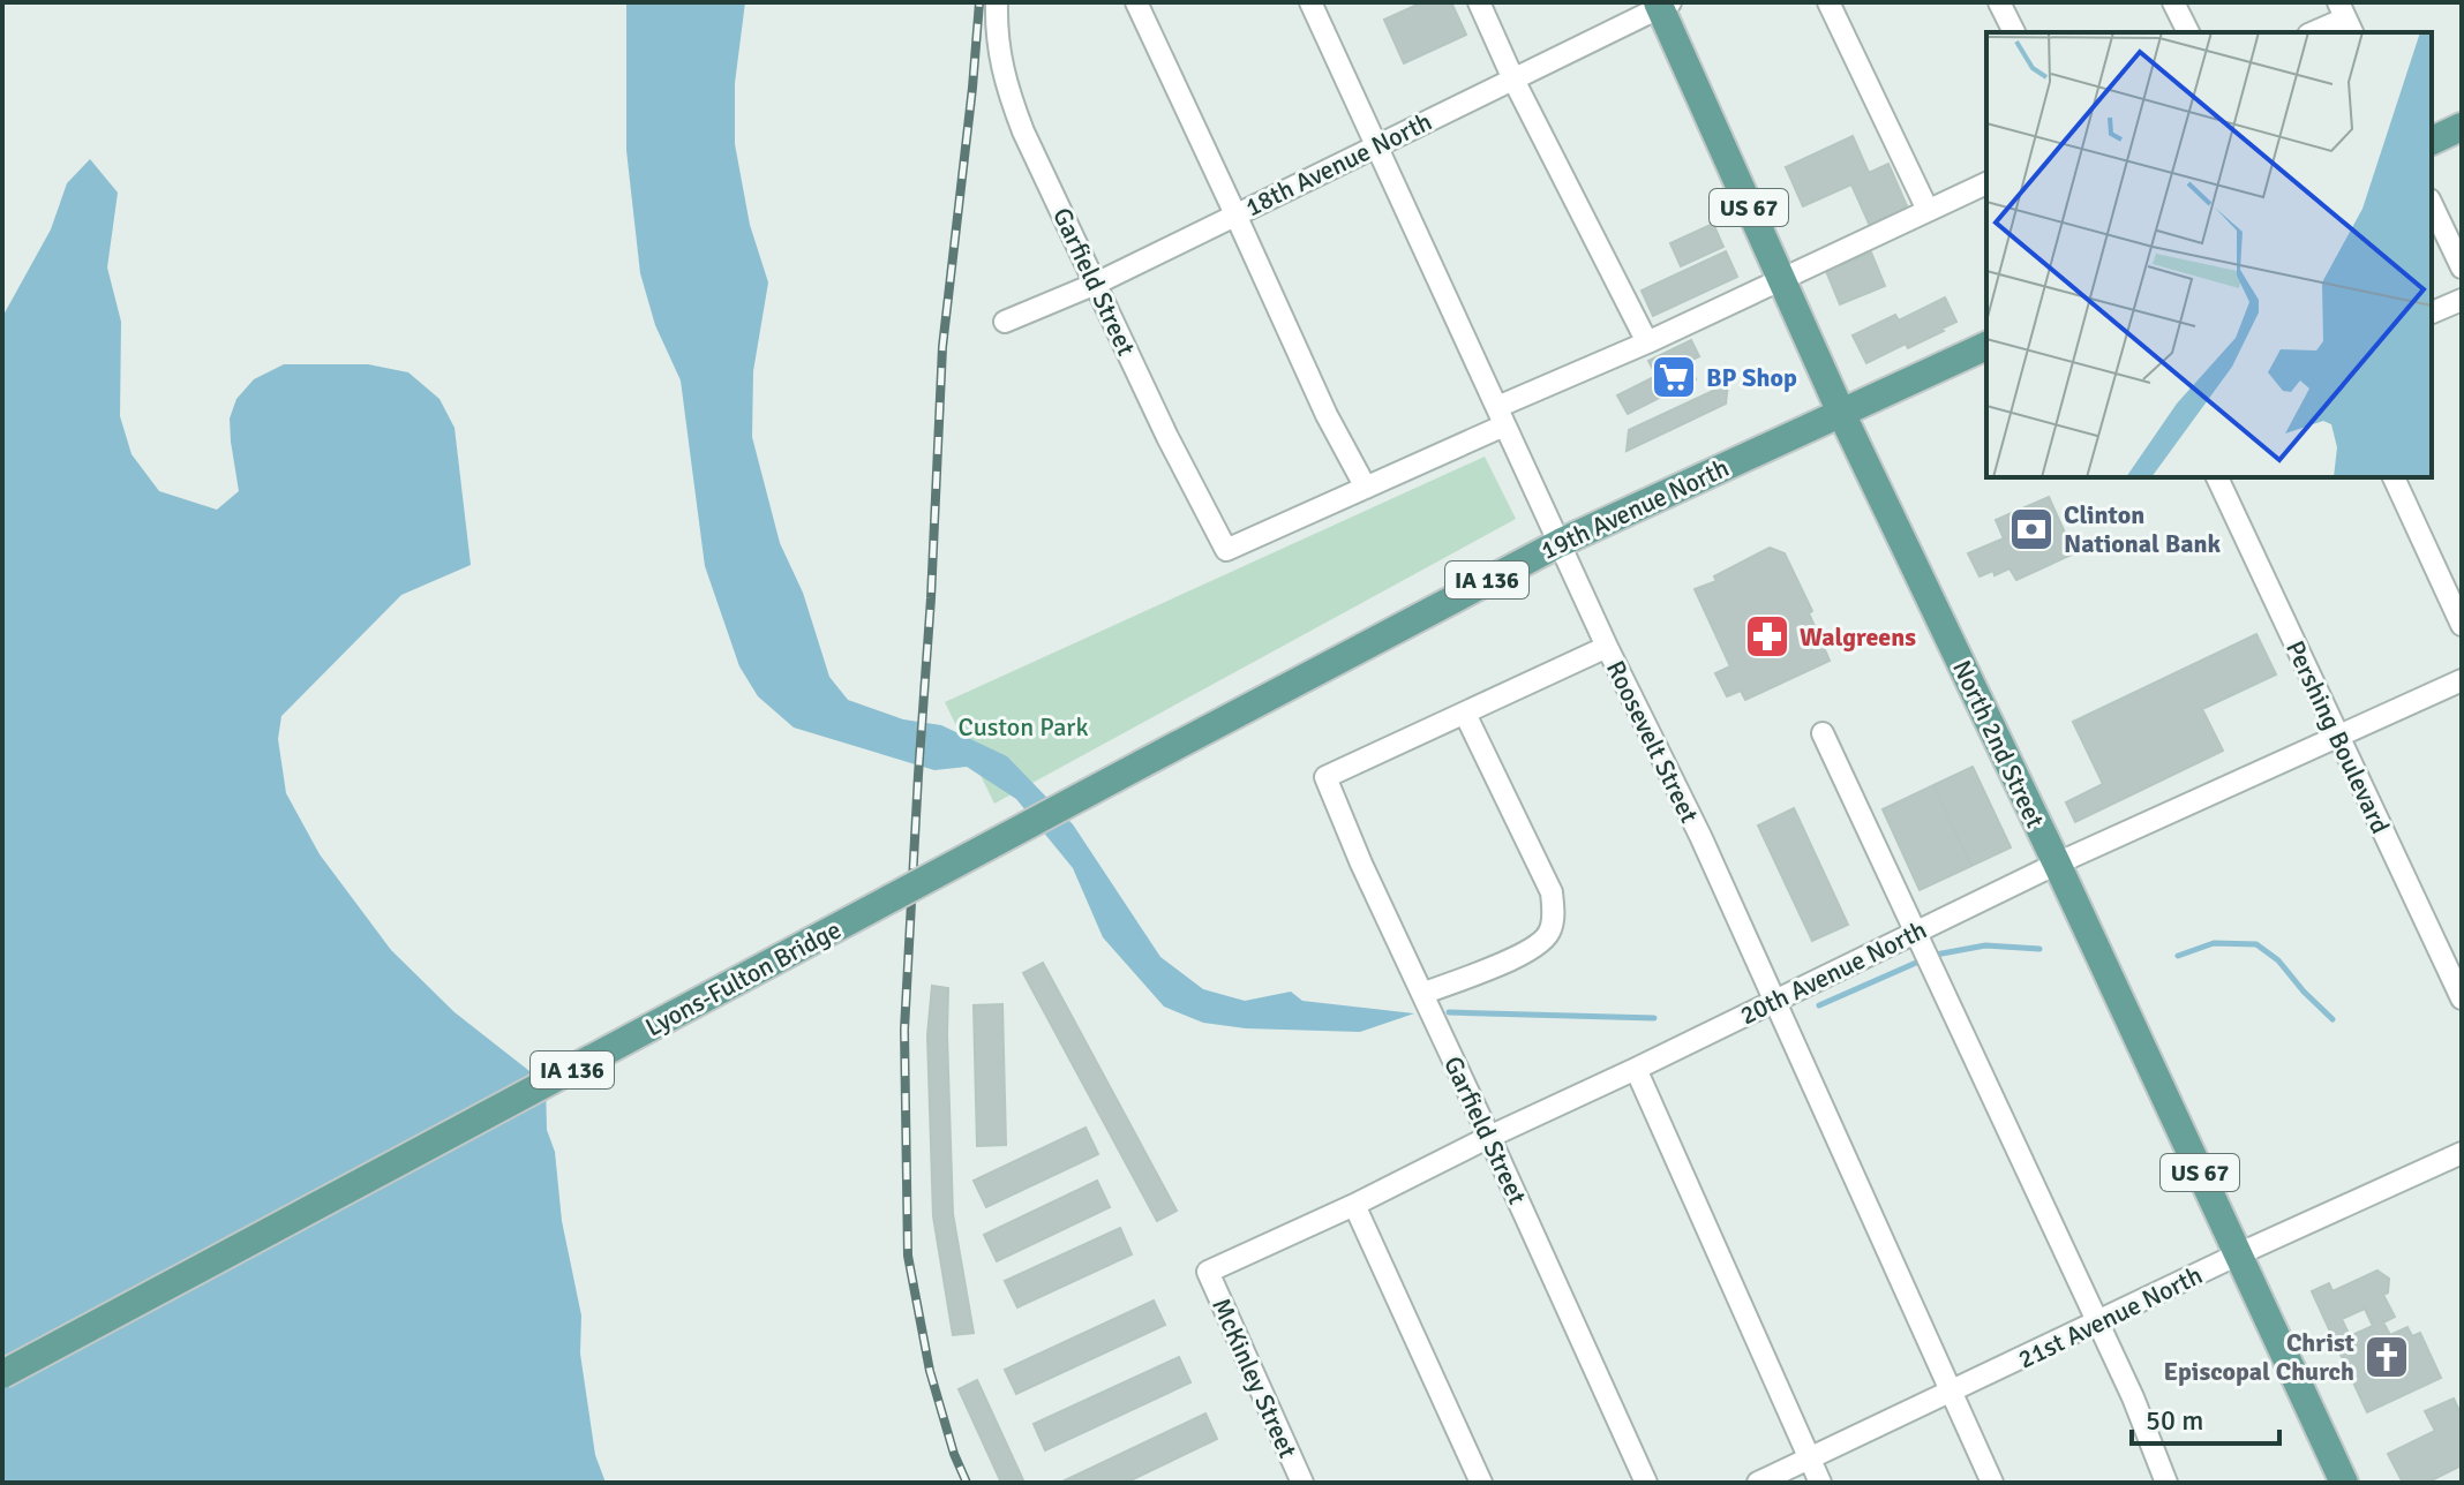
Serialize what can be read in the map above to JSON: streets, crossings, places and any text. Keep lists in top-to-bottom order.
{
  "streets": {
    "main road": [
      "US 67",
      "19th Avenue North",
      "IA 136",
      "North 2nd Street",
      "Lyons-Fulton Bridge"
    ],
    "street": [
      "18th Avenue North",
      "Garfield Street",
      "Pershing Boulevard",
      "Roosevelt Street",
      "20th Avenue North",
      "21st Avenue North",
      "McKinley Street"
    ]
  },
  "crossings": [
    ["18th Avenue North", "Garfield Street"],
    ["18th Avenue North", "Roosevelt Street"],
    ["18th Avenue North", "North 2nd Street"],
    ["Garfield Street", "20th Avenue North"],
    ["19th Avenue North", "Roosevelt Street"],
    ["19th Avenue North", "North 2nd Street"],
    ["19th Avenue North", "Lyons-Fulton Bridge"],
    ["Pershing Boulevard", "20th Avenue North"],
    ["Roosevelt Street", "20th Avenue North"],
    ["Roosevelt Street", "21st Avenue North"],
    ["North 2nd Street", "20th Avenue North"],
    ["North 2nd Street", "21st Avenue North"],
    ["20th Avenue North", "McKinley Street"]
  ],
  "parks": ["Custon Park"],
  "places": {
    "supermarket": ["BP Shop"],
    "bank": ["Clinton National Bank"],
    "pharmacy": ["Walgreens"],
    "church": ["Christ Episcopal Church"]
  },
  "scale_bar": "50 m"
}
